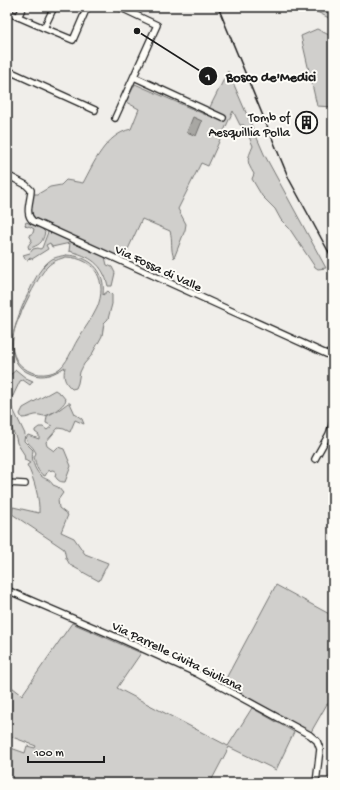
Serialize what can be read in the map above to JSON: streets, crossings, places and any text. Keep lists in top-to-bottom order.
{
  "streets": {
    "street": ["Via Fossa di Valle", "Via Parrelle Civita Giuliana"]
  },
  "places": {
    "other": ["Bosco de'Medici"],
    "building": ["Tomb of Aesquillia Polla"]
  },
  "scale_bar": "100 m"
}
